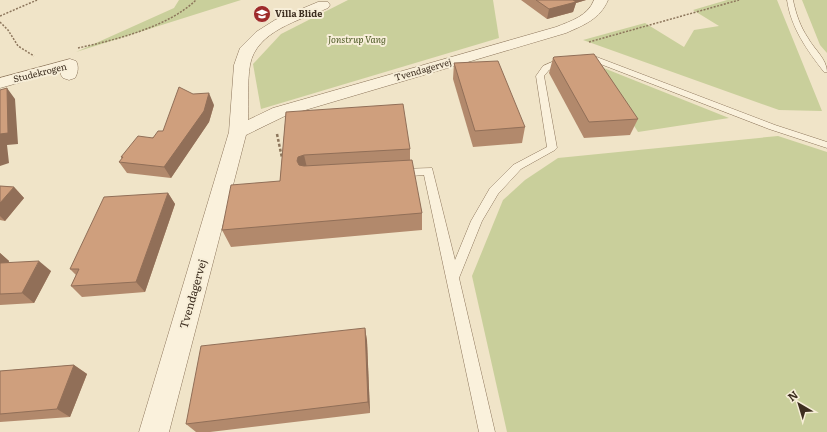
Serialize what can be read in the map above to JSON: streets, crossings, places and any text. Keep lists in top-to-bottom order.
{
  "streets": {
    "street": ["Tvendagervej", "Studekrogen"]
  },
  "parks": ["Jonstrup Vang"],
  "places": {
    "school or university": ["Villa Blide"]
  },
  "north": "top left"
}
